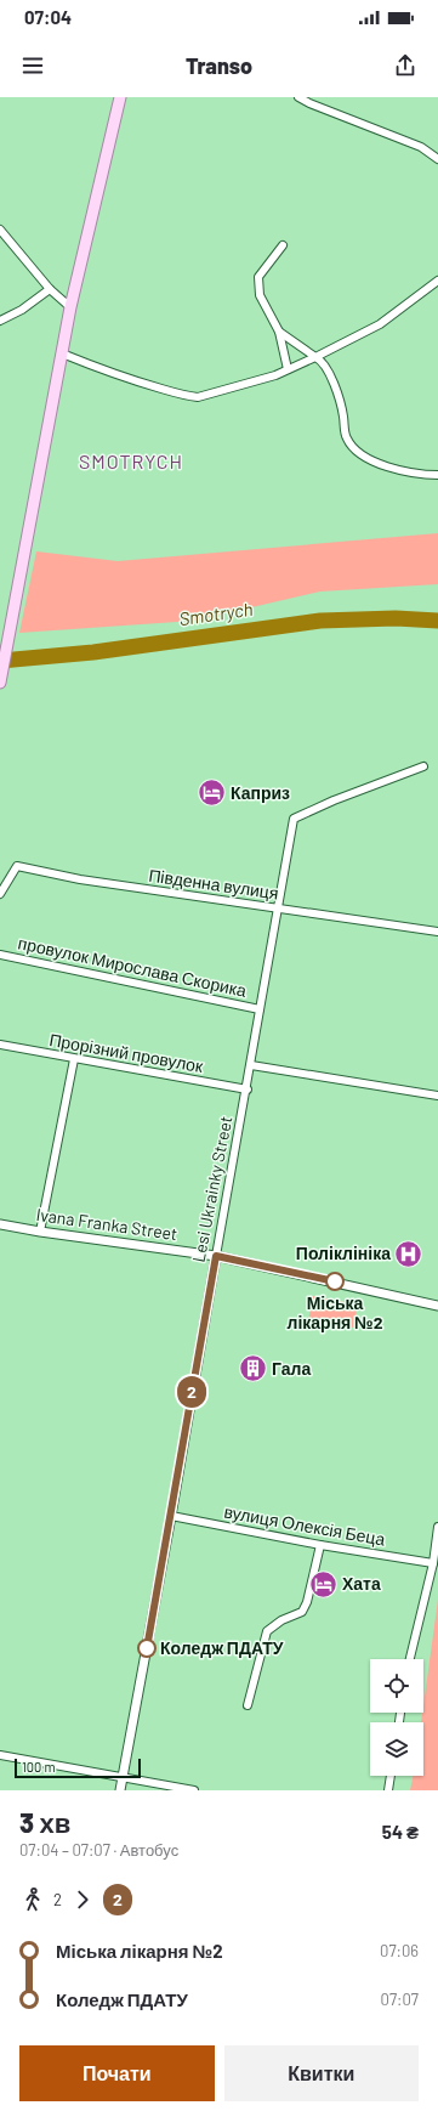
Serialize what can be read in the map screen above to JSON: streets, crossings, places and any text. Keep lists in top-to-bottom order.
{
  "streets": {
    "street": [
      "Південна вулиця",
      "провулок Мирослава Скорика",
      "Прорізний провулок",
      "Lesi Ukrainky Street",
      "Ivana Franka Street",
      "вулиця Олексія Беца"
    ]
  },
  "crossings": [
    ["Південна вулиця", "Lesi Ukrainky Street"],
    ["провулок Мирослава Скорика", "Lesi Ukrainky Street"],
    ["Прорізний провулок", "Lesi Ukrainky Street"],
    ["Lesi Ukrainky Street", "Ivana Franka Street"],
    ["Lesi Ukrainky Street", "вулиця Олексія Беца"]
  ],
  "districts": ["SMOTRYCH"],
  "water": ["Smotrych"],
  "places": {
    "hotel": ["Каприз", "Хата"],
    "hospital": ["Поліклініка"],
    "other": ["Міська лікарня №2", "Коледж ПДАТУ"],
    "building": ["Гала"]
  },
  "lines": ["bus line 2"],
  "scale_bar": "100 m",
  "page": {
    "status": "07:04",
    "header": "Transo",
    "on_map": "2",
    "scale": "100 m",
    "heading": ["3 хв", "07:04 – 07:07 · Автобус", "54 ₴"],
    "legs": ["2", "2"],
    "list": [
      {
        "name": "Міська лікарня №2",
        "value": "07:06"
      },
      {
        "name": "Коледж ПДАТУ",
        "value": "07:07"
      }
    ],
    "buttons": ["Почати", "Квитки"]
  }
}
